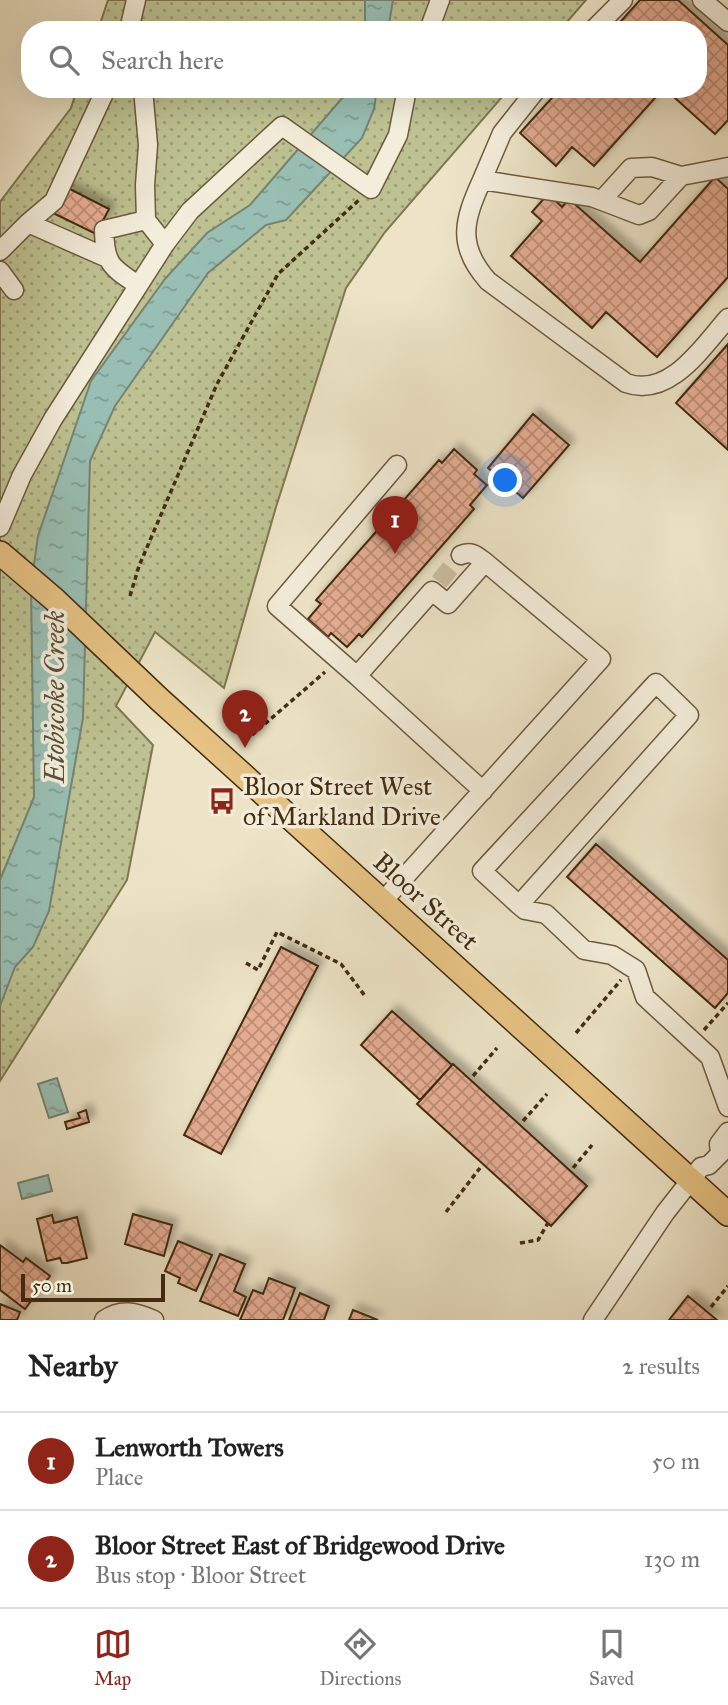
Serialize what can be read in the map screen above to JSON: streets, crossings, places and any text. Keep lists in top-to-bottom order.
{
  "streets": {
    "main road": ["Bloor Street"]
  },
  "water": ["Etobicoke Creek"],
  "places": {
    "bus stop": ["Bloor Street West of Markland Drive"]
  },
  "scale_bar": "50 m",
  "page": {
    "search": "Search here",
    "pins": ["1", "2"],
    "scale": "50 m",
    "heading": ["Nearby", "2 results"],
    "list": [
      {
        "mark": "1",
        "name": "Lenworth Towers",
        "note": "Place",
        "value": "50 m"
      },
      {
        "mark": "2",
        "name": "Bloor Street East of Bridgewood Drive",
        "note": "Bus stop · Bloor Street",
        "value": "130 m"
      }
    ],
    "nav": ["Map", "Directions", "Saved"]
  }
}
